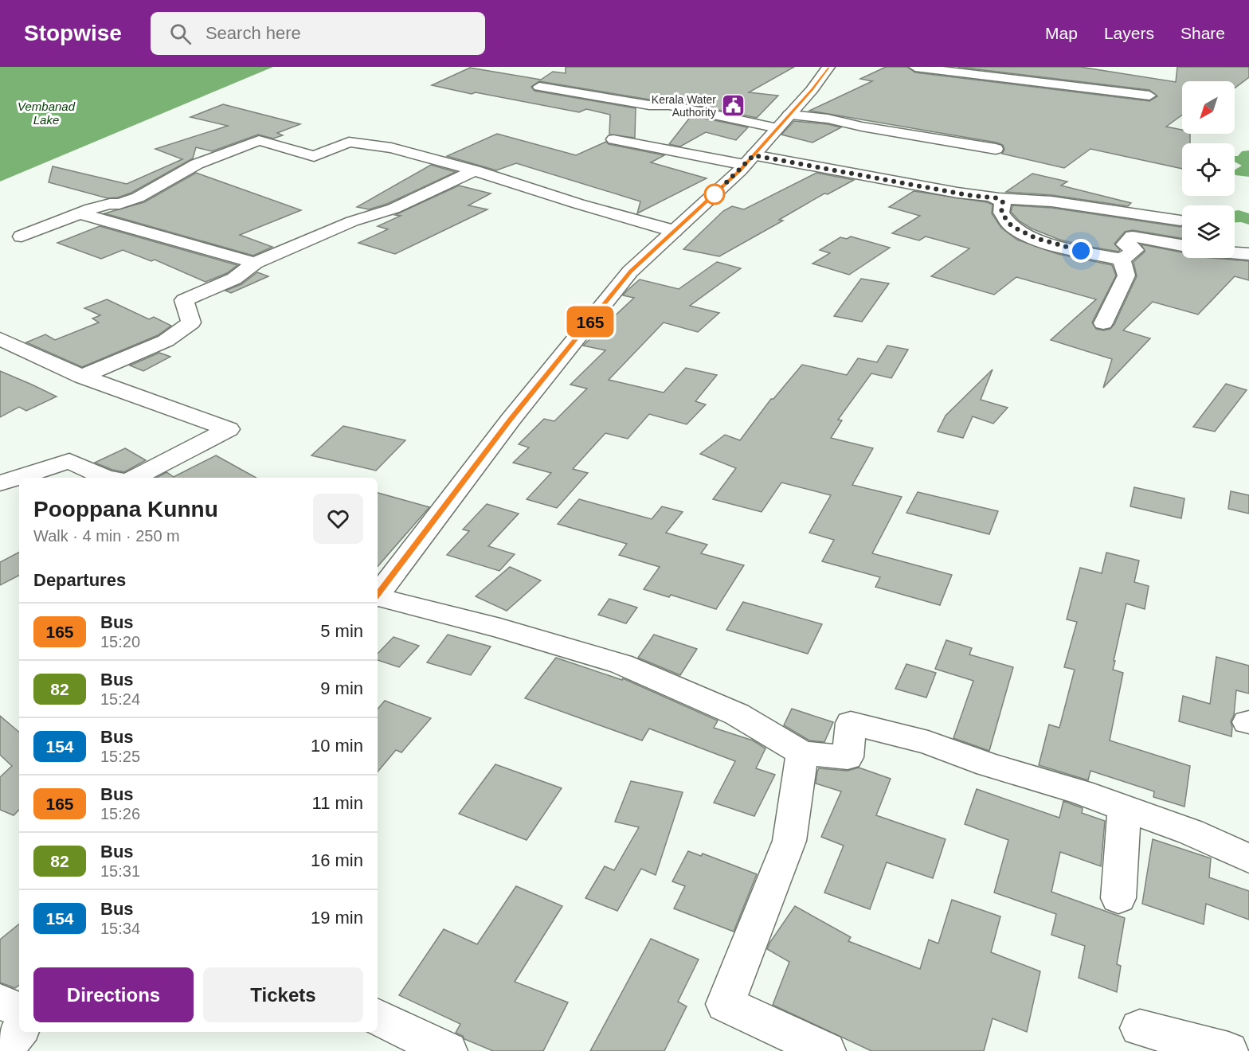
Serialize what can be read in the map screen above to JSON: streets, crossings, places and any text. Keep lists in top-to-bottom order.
{
  "water": ["Vembanad Lake"],
  "places": {
    "public building": ["Kerala Water Authority"]
  },
  "lines": ["bus line 165"],
  "north": "bottom left",
  "page": {
    "header": "Stopwise",
    "search": "Search here",
    "nav": ["Map", "Layers", "Share"],
    "on_map": "165",
    "heading": [
      ["Pooppana Kunnu", "Walk · 4 min · 250 m"],
      "Departures"
    ],
    "list": [
      {
        "mark": "165",
        "name": "Bus",
        "note": "15:20",
        "value": "5 min"
      },
      {
        "mark": "82",
        "name": "Bus",
        "note": "15:24",
        "value": "9 min"
      },
      {
        "mark": "154",
        "name": "Bus",
        "note": "15:25",
        "value": "10 min"
      },
      {
        "mark": "165",
        "name": "Bus",
        "note": "15:26",
        "value": "11 min"
      },
      {
        "mark": "82",
        "name": "Bus",
        "note": "15:31",
        "value": "16 min"
      },
      {
        "mark": "154",
        "name": "Bus",
        "note": "15:34",
        "value": "19 min"
      }
    ],
    "buttons": ["Directions", "Tickets"]
  }
}
